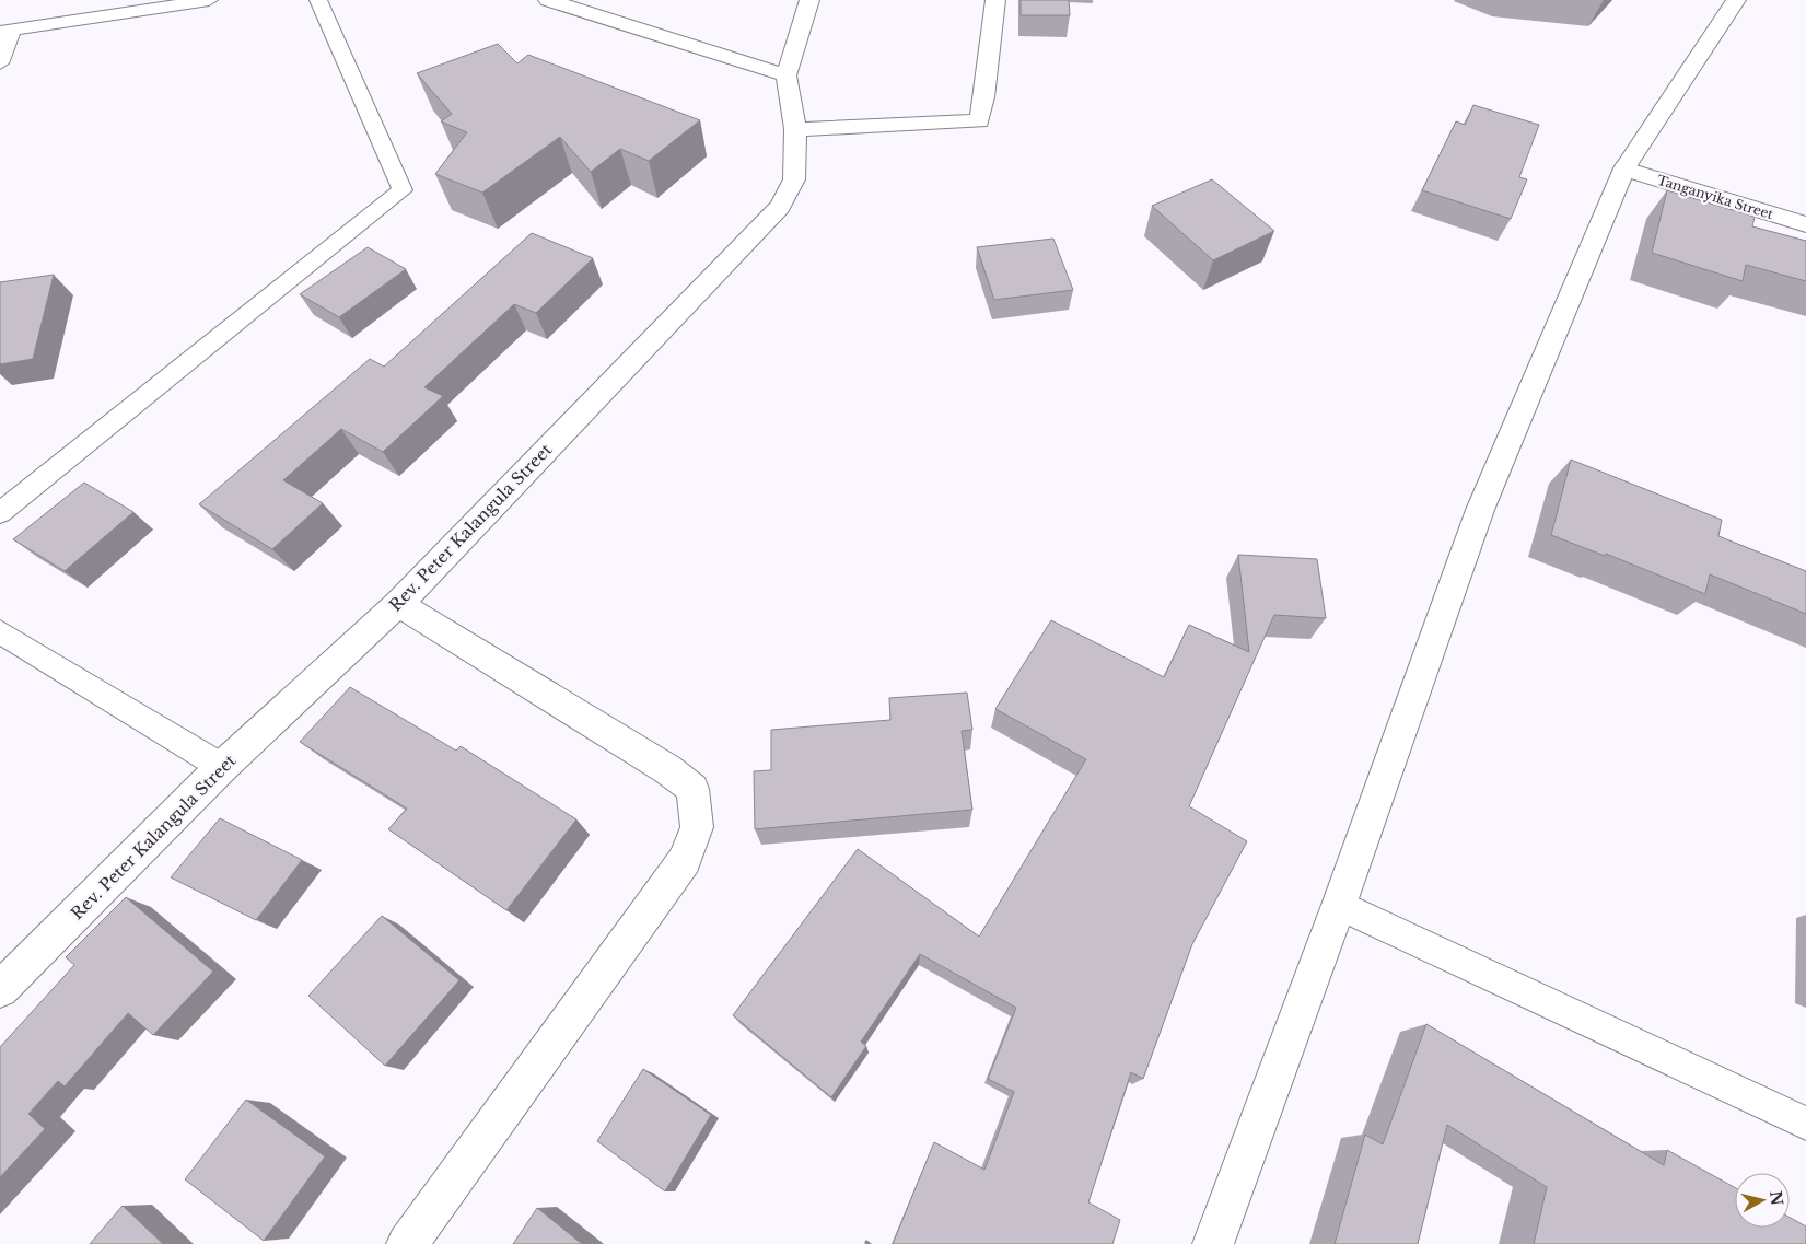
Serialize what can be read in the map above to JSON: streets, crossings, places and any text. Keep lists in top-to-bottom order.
{
  "streets": {
    "street": ["Tanganyika Street", "Rev. Peter Kalangula Street"]
  },
  "north": "right"
}
